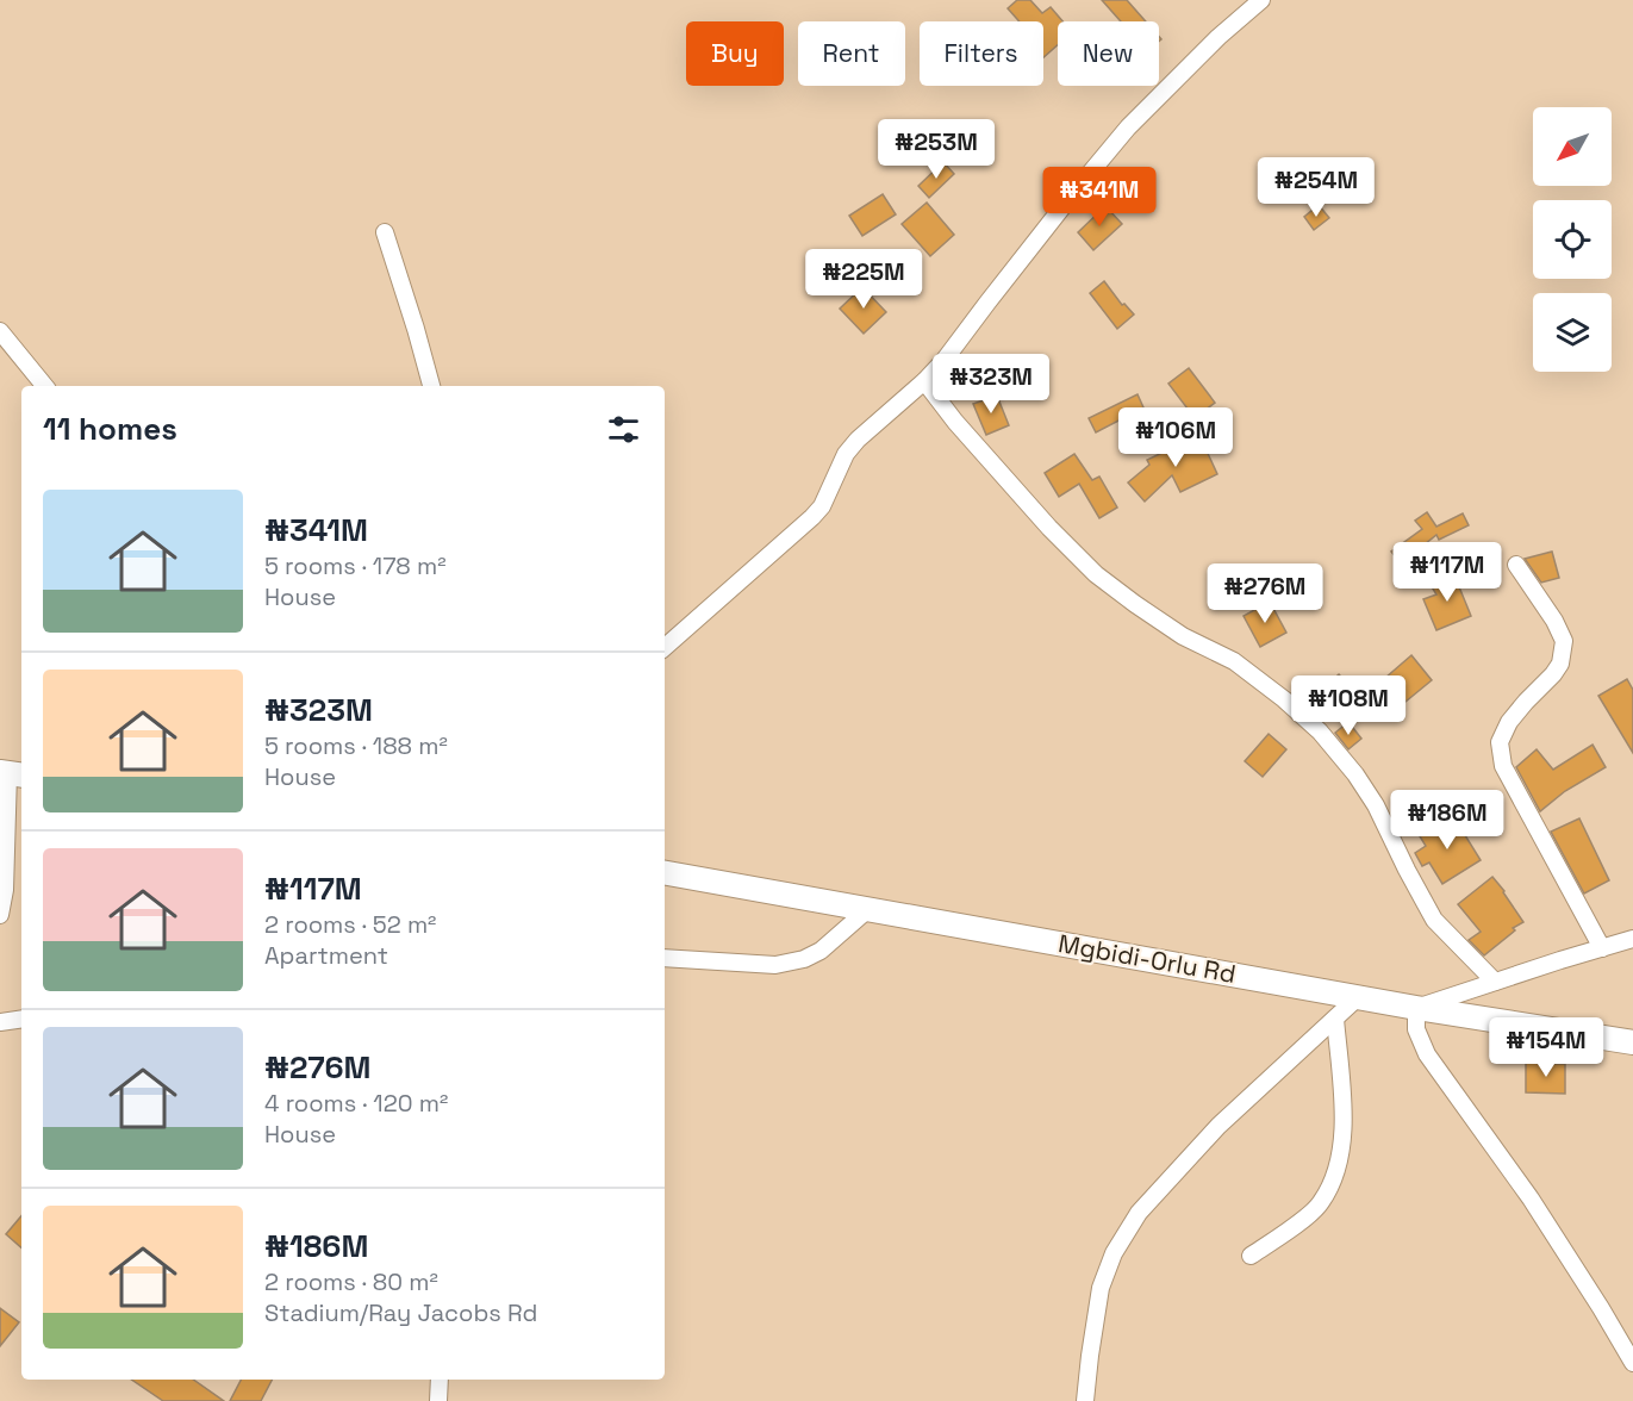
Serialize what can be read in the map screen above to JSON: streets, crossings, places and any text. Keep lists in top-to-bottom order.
{
  "streets": {
    "main road": ["Mgbidi-Orlu Rd"]
  },
  "north": "bottom left",
  "page": {
    "chip": [
      "Buy",
      "Rent",
      "Filters",
      "New"
    ],
    "price": [
      "₦253M",
      "₦254M",
      "₦341M",
      "₦225M",
      "₦323M",
      "₦106M",
      "₦117M",
      "₦276M",
      "₦108M",
      "₦186M",
      "₦154M"
    ],
    "heading": "11 homes",
    "list": [
      {
        "name": "₦341M",
        "note": "5 rooms · 178 m² · House"
      },
      {
        "name": "₦323M",
        "note": "5 rooms · 188 m² · House"
      },
      {
        "name": "₦117M",
        "note": "2 rooms · 52 m² · Apartment"
      },
      {
        "name": "₦276M",
        "note": "4 rooms · 120 m² · House"
      },
      {
        "name": "₦186M",
        "note": "2 rooms · 80 m² · Stadium/Ray Jacobs Rd"
      }
    ]
  }
}
